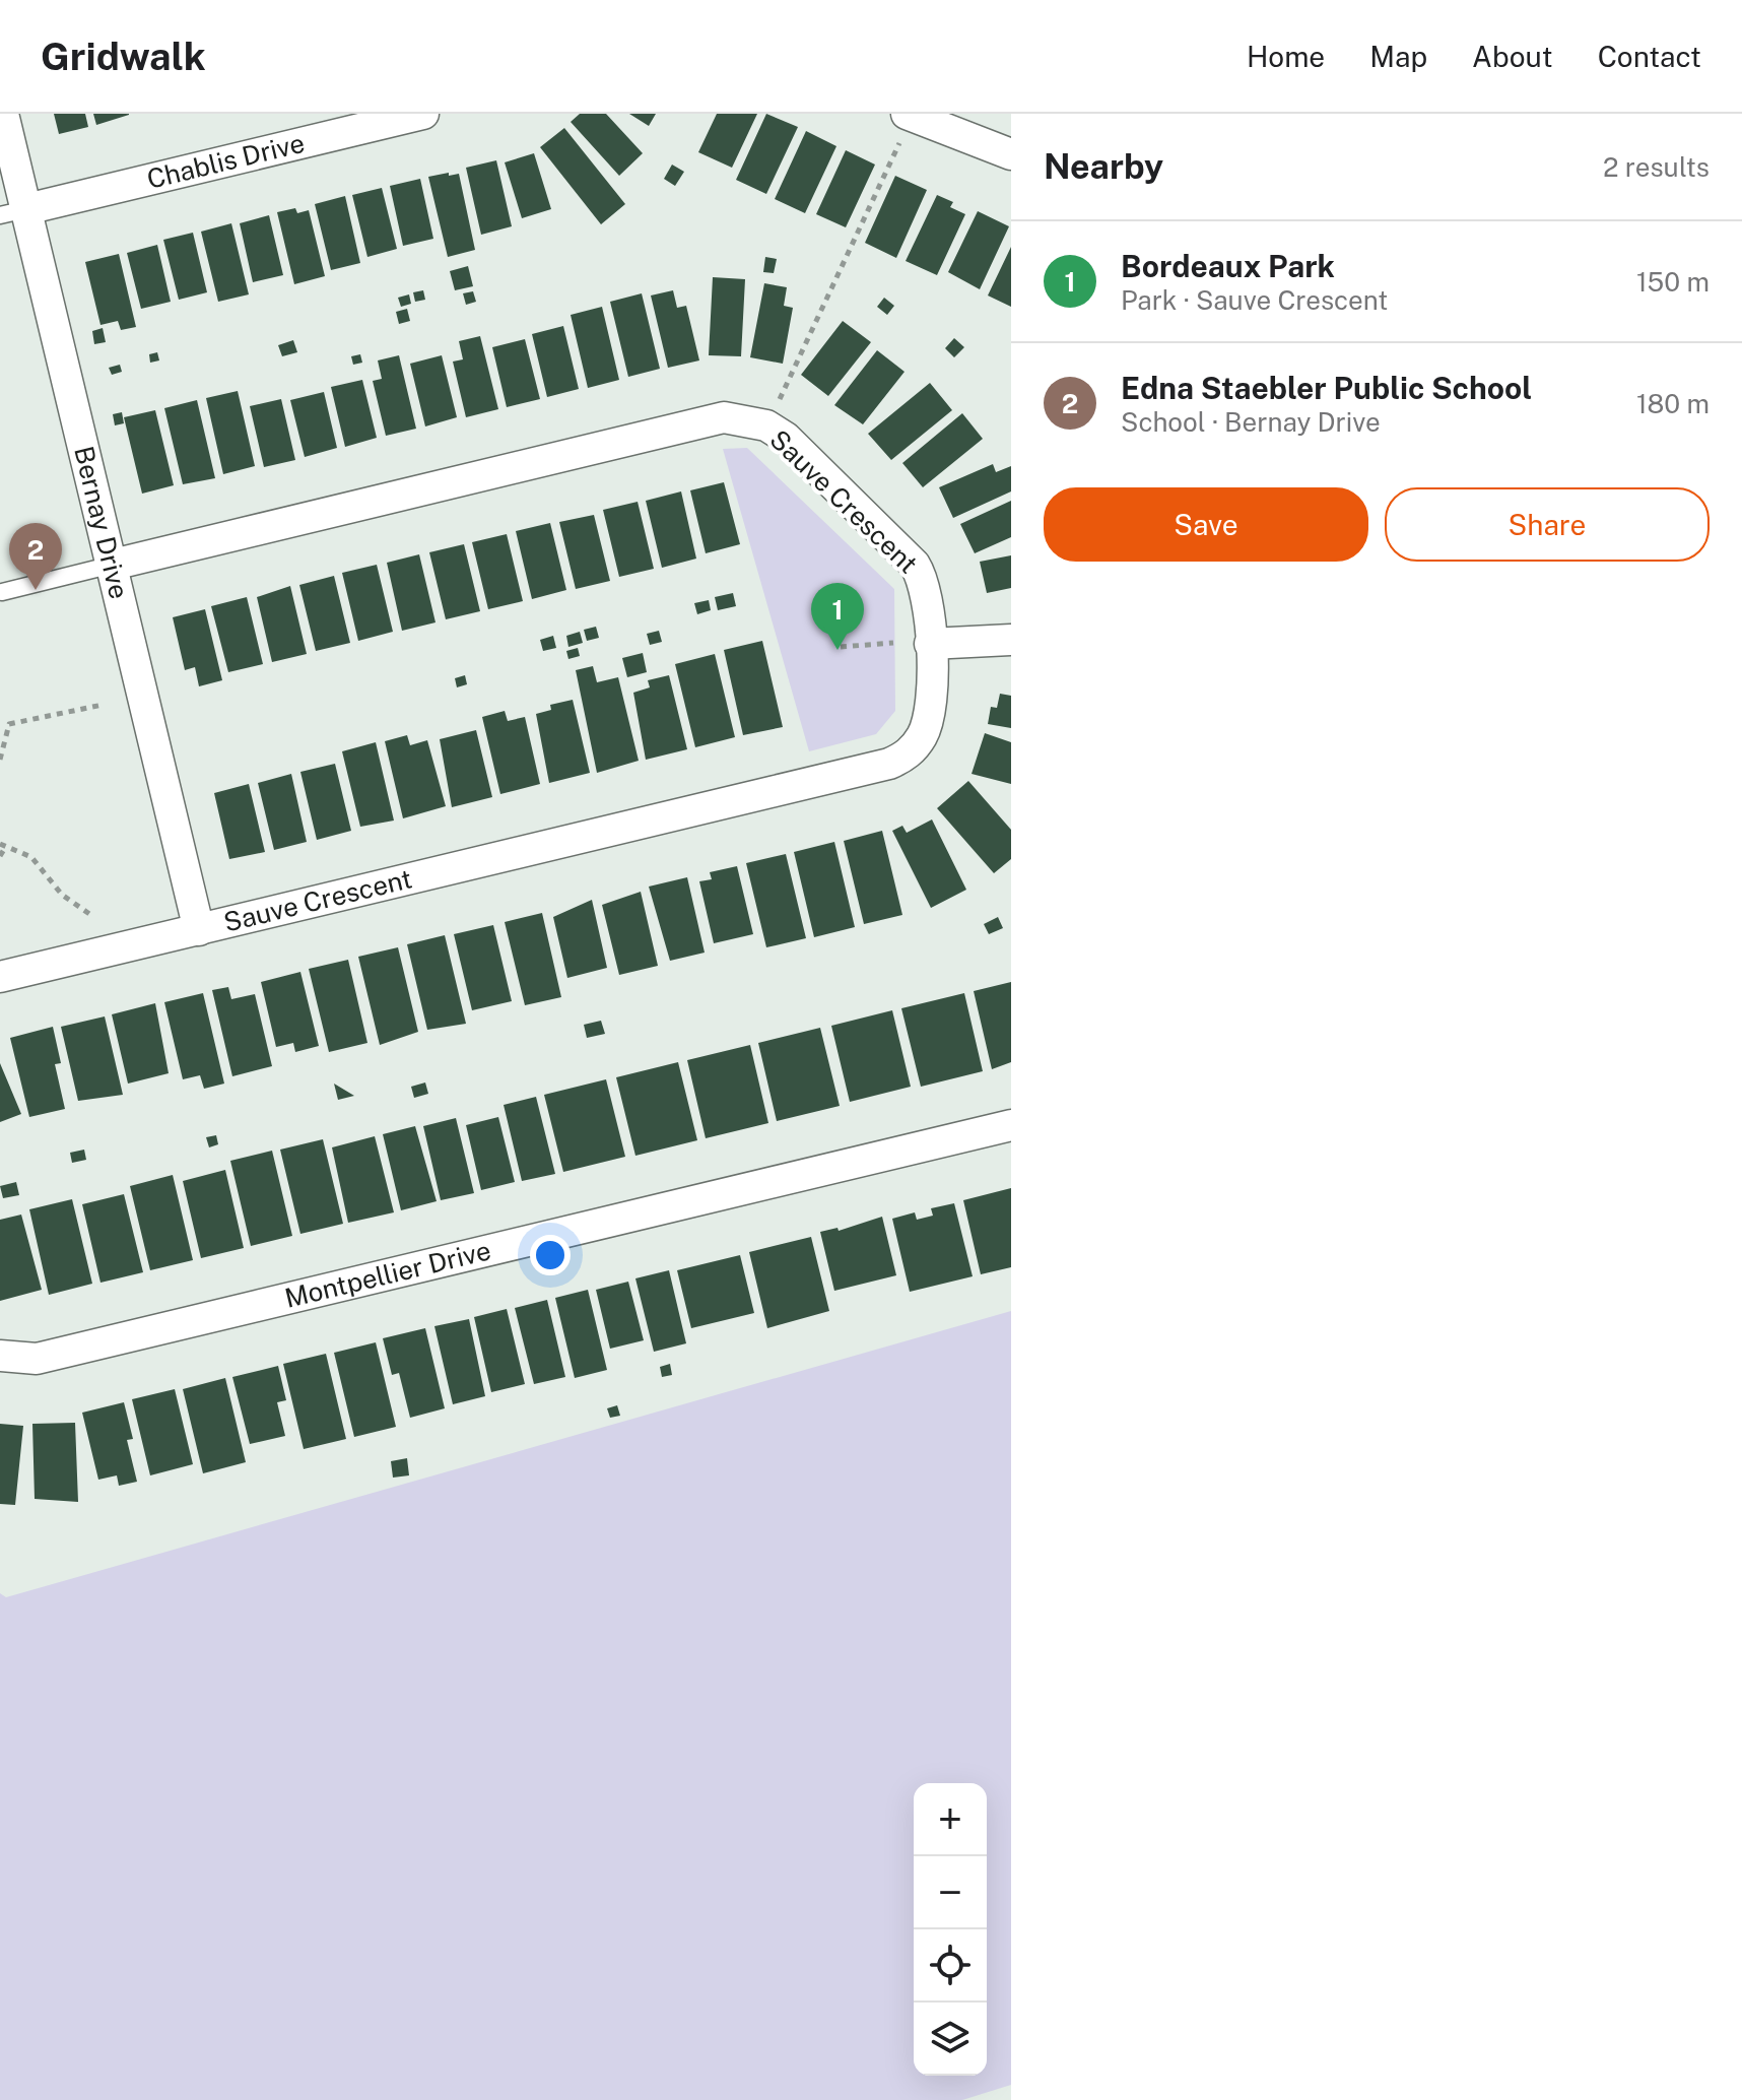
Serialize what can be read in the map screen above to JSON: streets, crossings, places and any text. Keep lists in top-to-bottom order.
{
  "streets": {
    "street": [
      "Chablis Drive",
      "Sauve Crescent",
      "Bernay Drive",
      "Montpellier Drive"
    ]
  },
  "crossings": [
    ["Chablis Drive", "Bernay Drive"],
    ["Sauve Crescent", "Bernay Drive"]
  ],
  "page": {
    "header": "Gridwalk",
    "nav": [
      "Home",
      "Map",
      "About",
      "Contact"
    ],
    "heading": ["Nearby", "2 results"],
    "list": [
      {
        "mark": "1",
        "name": "Bordeaux Park",
        "note": "Park · Sauve Crescent",
        "value": "150 m"
      },
      {
        "mark": "2",
        "name": "Edna Staebler Public School",
        "note": "School · Bernay Drive",
        "value": "180 m"
      }
    ],
    "buttons": ["Save", "Share"],
    "pins": ["2", "1"],
    "map_buttons": ["+", "−"]
  }
}
